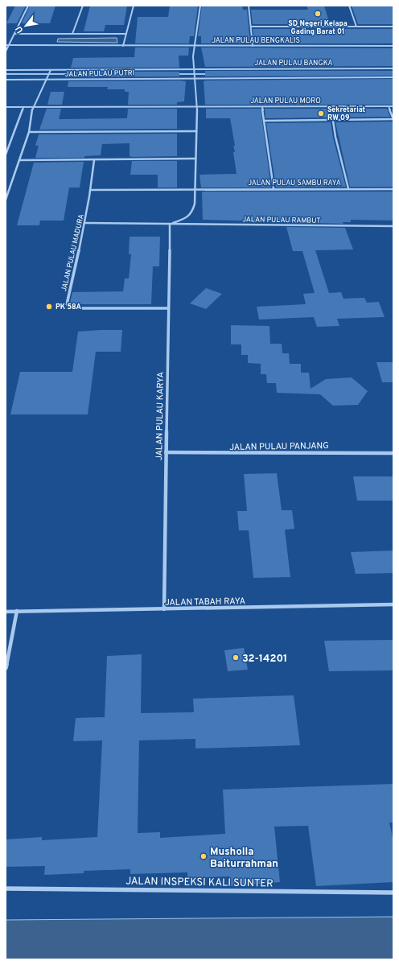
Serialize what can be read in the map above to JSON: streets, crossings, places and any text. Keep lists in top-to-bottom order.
{
  "streets": {
    "street": [
      "JALAN PULAU BENGKALIS",
      "JALAN PULAU BANGKA",
      "JALAN PULAU PUTRI",
      "JALAN PULAU MORO",
      "JALAN PULAU SAMBU RAYA",
      "JALAN PULAU RAMBUT",
      "JALAN PULAU MADURA",
      "JALAN PULAU KARYA",
      "JALAN PULAU PANJANG",
      "JALAN TABAH RAYA",
      "JALAN INSPEKSI KALI SUNTER"
    ]
  },
  "crossings": [
    ["JALAN PULAU BANGKA", "JALAN PULAU PUTRI"],
    ["JALAN PULAU SAMBU RAYA", "JALAN PULAU MADURA"],
    ["JALAN PULAU RAMBUT", "JALAN PULAU MADURA"],
    ["JALAN PULAU RAMBUT", "JALAN PULAU KARYA"],
    ["JALAN PULAU MADURA", "JALAN PULAU KARYA"],
    ["JALAN PULAU KARYA", "JALAN PULAU PANJANG"],
    ["JALAN PULAU KARYA", "JALAN TABAH RAYA"]
  ],
  "places": [
    "SD Negeri Kelapa Gading Barat 01",
    "Sekretariat RW 09",
    "PK 58A",
    "32-14201",
    "Musholla Baiturrahman"
  ],
  "north": "bottom left"
}
